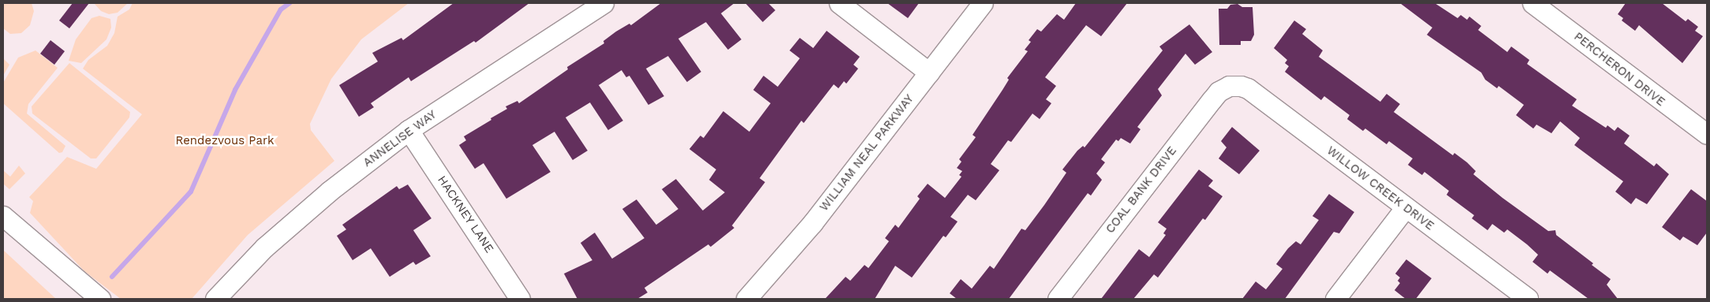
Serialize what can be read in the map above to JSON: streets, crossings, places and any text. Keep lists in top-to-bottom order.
{
  "streets": {
    "street": [
      "PERCHERON DRIVE",
      "ANNELISE WAY",
      "WILLIAM NEAL PARKWAY",
      "WILLOW CREEK DRIVE",
      "COAL BANK DRIVE",
      "HACKNEY LANE"
    ]
  },
  "crossings": [
    ["ANNELISE WAY", "HACKNEY LANE"],
    ["WILLOW CREEK DRIVE", "COAL BANK DRIVE"]
  ],
  "parks": ["Rendezvous Park"]
}
